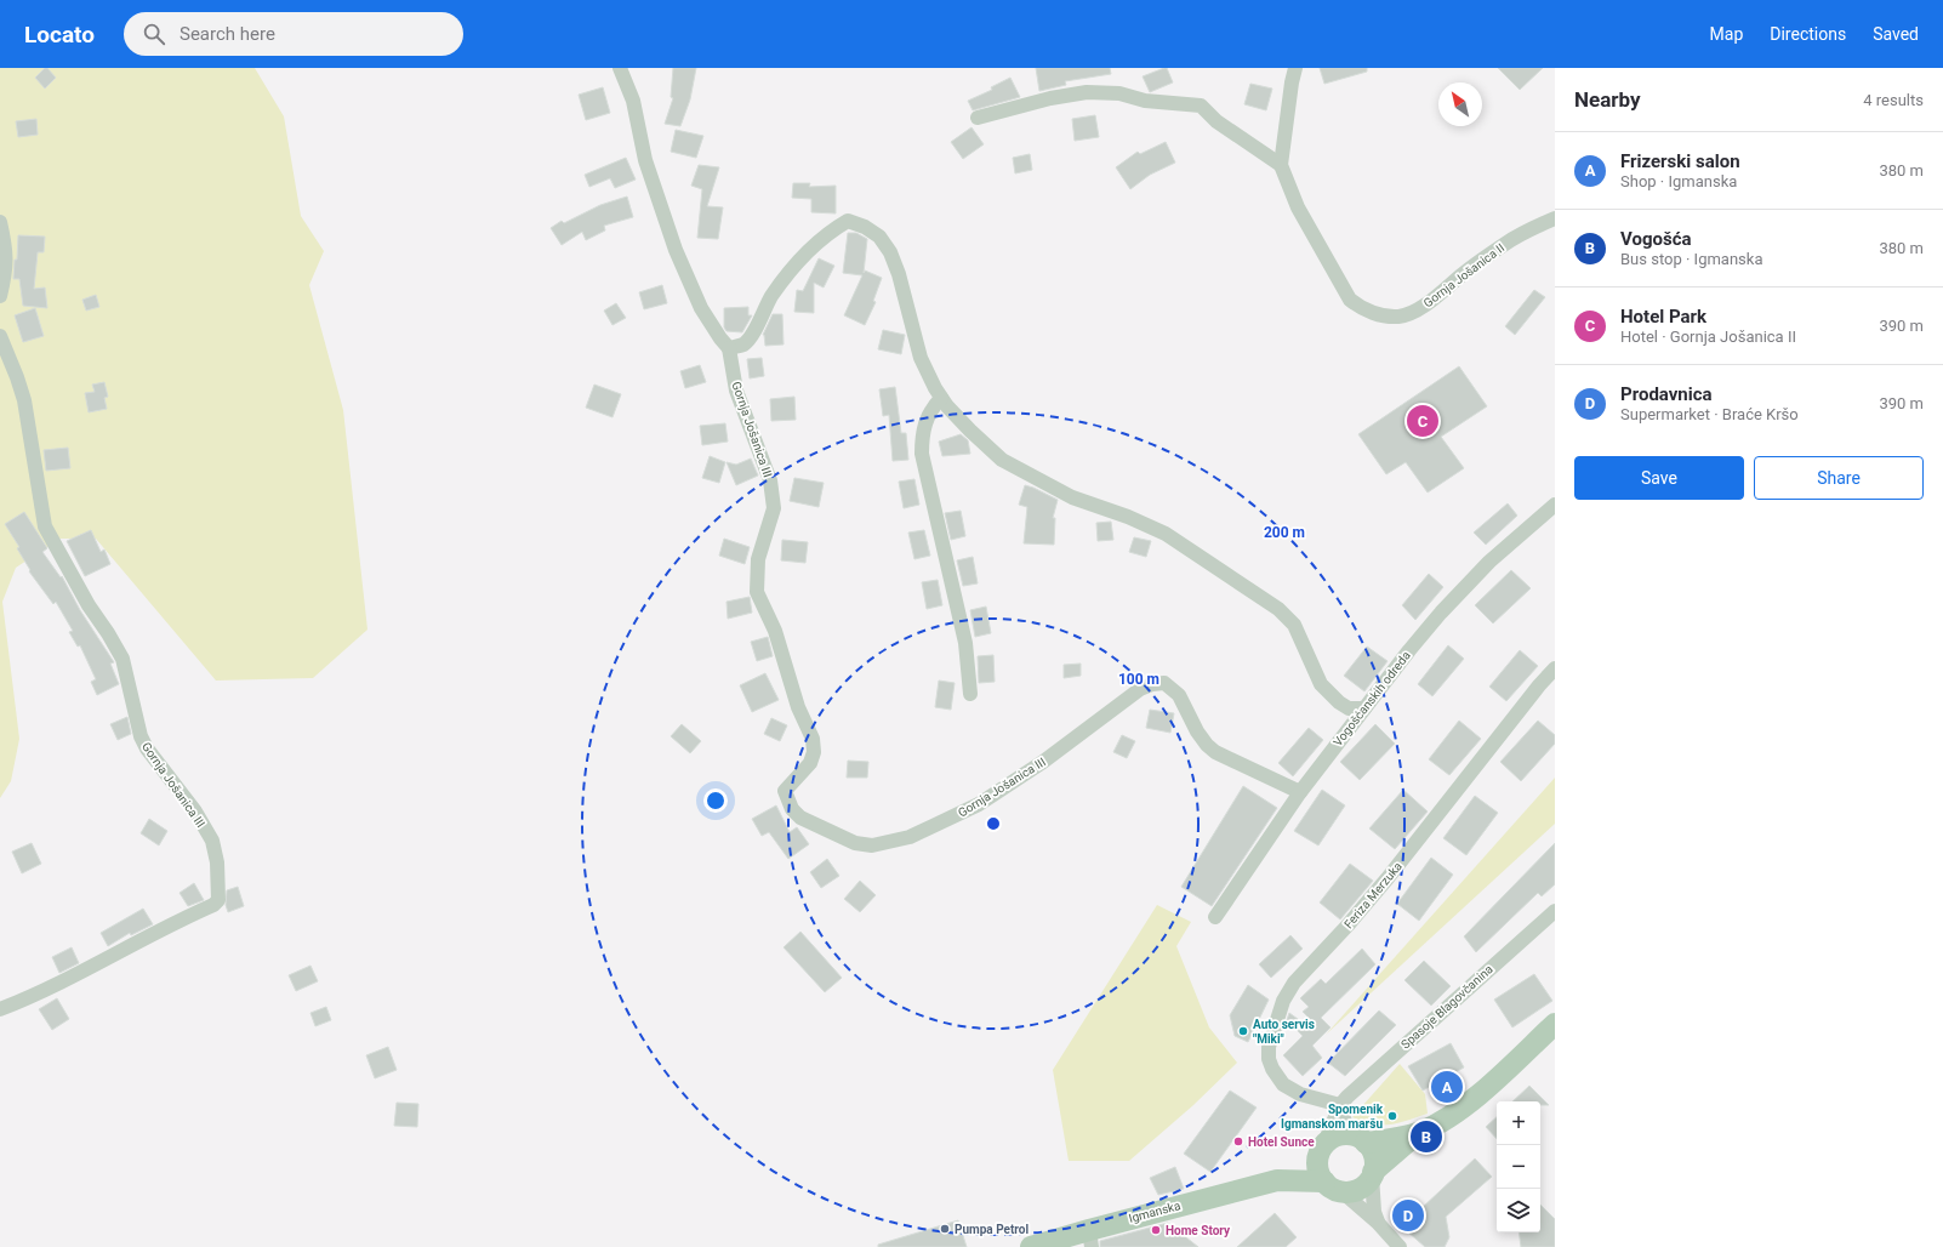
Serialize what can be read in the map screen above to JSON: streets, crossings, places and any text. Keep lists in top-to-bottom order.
{
  "streets": {
    "main road": ["Igmanska"],
    "street": [
      "Gornja Jošanica II",
      "Gornja Jošanica III",
      "Vogošćanskih odreda",
      "Feriza Merzuka",
      "Spasoje Blagovčanina"
    ]
  },
  "crossings": [
    ["Gornja Jošanica III", "Vogošćanskih odreda"],
    ["Feriza Merzuka", "Spasoje Blagovčanina"]
  ],
  "places": [
    "Auto servis \"Miki\"",
    "Spomenik Igmanskom maršu",
    "Hotel Sunce",
    "Pumpa Petrol",
    "Home Story"
  ],
  "north": "top left",
  "page": {
    "header": "Locato",
    "search": "Search here",
    "nav": ["Map", "Directions", "Saved"],
    "heading": ["Nearby", "4 results"],
    "list": [
      {
        "mark": "A",
        "name": "Frizerski salon",
        "note": "Shop · Igmanska",
        "value": "380 m"
      },
      {
        "mark": "B",
        "name": "Vogošća",
        "note": "Bus stop · Igmanska",
        "value": "380 m"
      },
      {
        "mark": "C",
        "name": "Hotel Park",
        "note": "Hotel · Gornja Jošanica II",
        "value": "390 m"
      },
      {
        "mark": "D",
        "name": "Prodavnica",
        "note": "Supermarket · Braće Kršo",
        "value": "390 m"
      }
    ],
    "pins": [
      "C",
      "A",
      "B",
      "D"
    ],
    "buttons": ["Save", "Share"],
    "map_buttons": ["+", "−"]
  },
  "rings": ["200 m", "100 m"]
}
